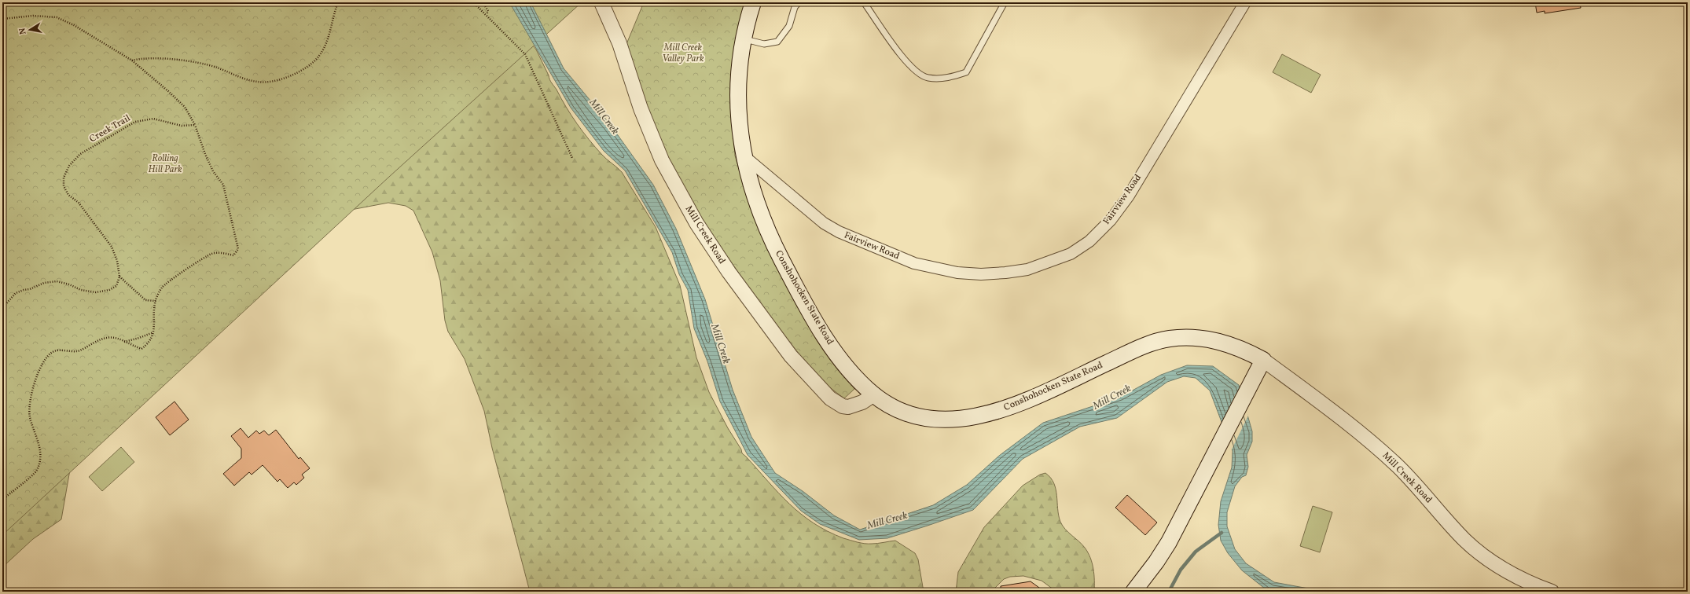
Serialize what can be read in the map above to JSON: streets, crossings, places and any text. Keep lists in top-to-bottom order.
{
  "streets": {
    "main road": ["Conshohocken State Road"],
    "street": ["Fairview Road", "Mill Creek Road"],
    "path": ["Creek Trail"]
  },
  "crossings": [
    ["Fairview Road", "Conshohocken State Road"],
    ["Mill Creek Road", "Conshohocken State Road"]
  ],
  "water": ["Mill Creek"],
  "parks": ["Mill Creek Valley Park", "Rolling Hill Park"],
  "north": "left"
}
